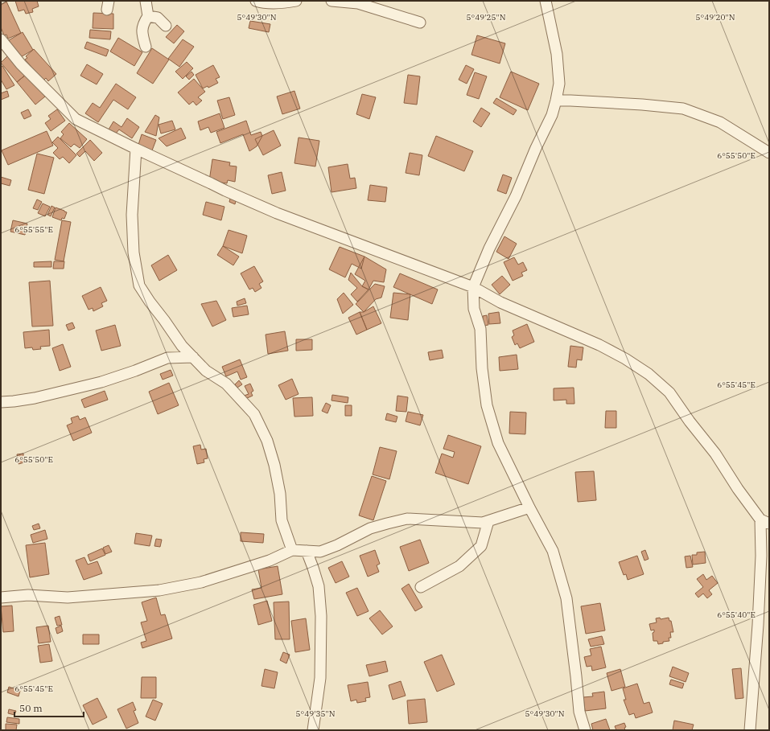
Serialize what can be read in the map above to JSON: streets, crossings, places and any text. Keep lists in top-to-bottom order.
{
  "scale_bar": "50 m",
  "coordinates": [
    "5°49'30\"N",
    "5°49'25\"N",
    "5°49'20\"N",
    "6°55'50\"E",
    "6°55'55\"E",
    "6°55'45\"E",
    "6°55'40\"E",
    "5°49'35\"N"
  ]
}
